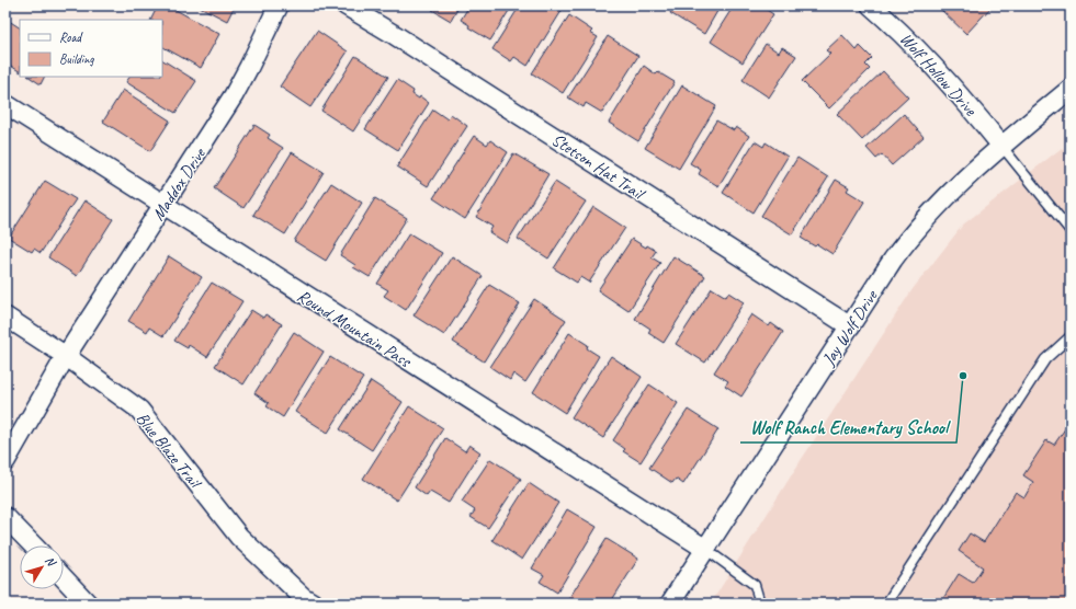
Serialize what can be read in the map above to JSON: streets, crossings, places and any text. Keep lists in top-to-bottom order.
{
  "streets": {
    "street": [
      "Wolf Hollow Drive",
      "Stetson Hat Trail",
      "Maddox Drive",
      "Round Mountain Pass",
      "Jay Wolf Drive",
      "Blue Blaze Trail"
    ]
  },
  "crossings": [
    ["Wolf Hollow Drive", "Jay Wolf Drive"],
    ["Stetson Hat Trail", "Jay Wolf Drive"],
    ["Maddox Drive", "Round Mountain Pass"],
    ["Maddox Drive", "Blue Blaze Trail"],
    ["Round Mountain Pass", "Jay Wolf Drive"]
  ],
  "places": ["Wolf Ranch Elementary School"],
  "legend": ["Road", "Building"],
  "north": "top right"
}
